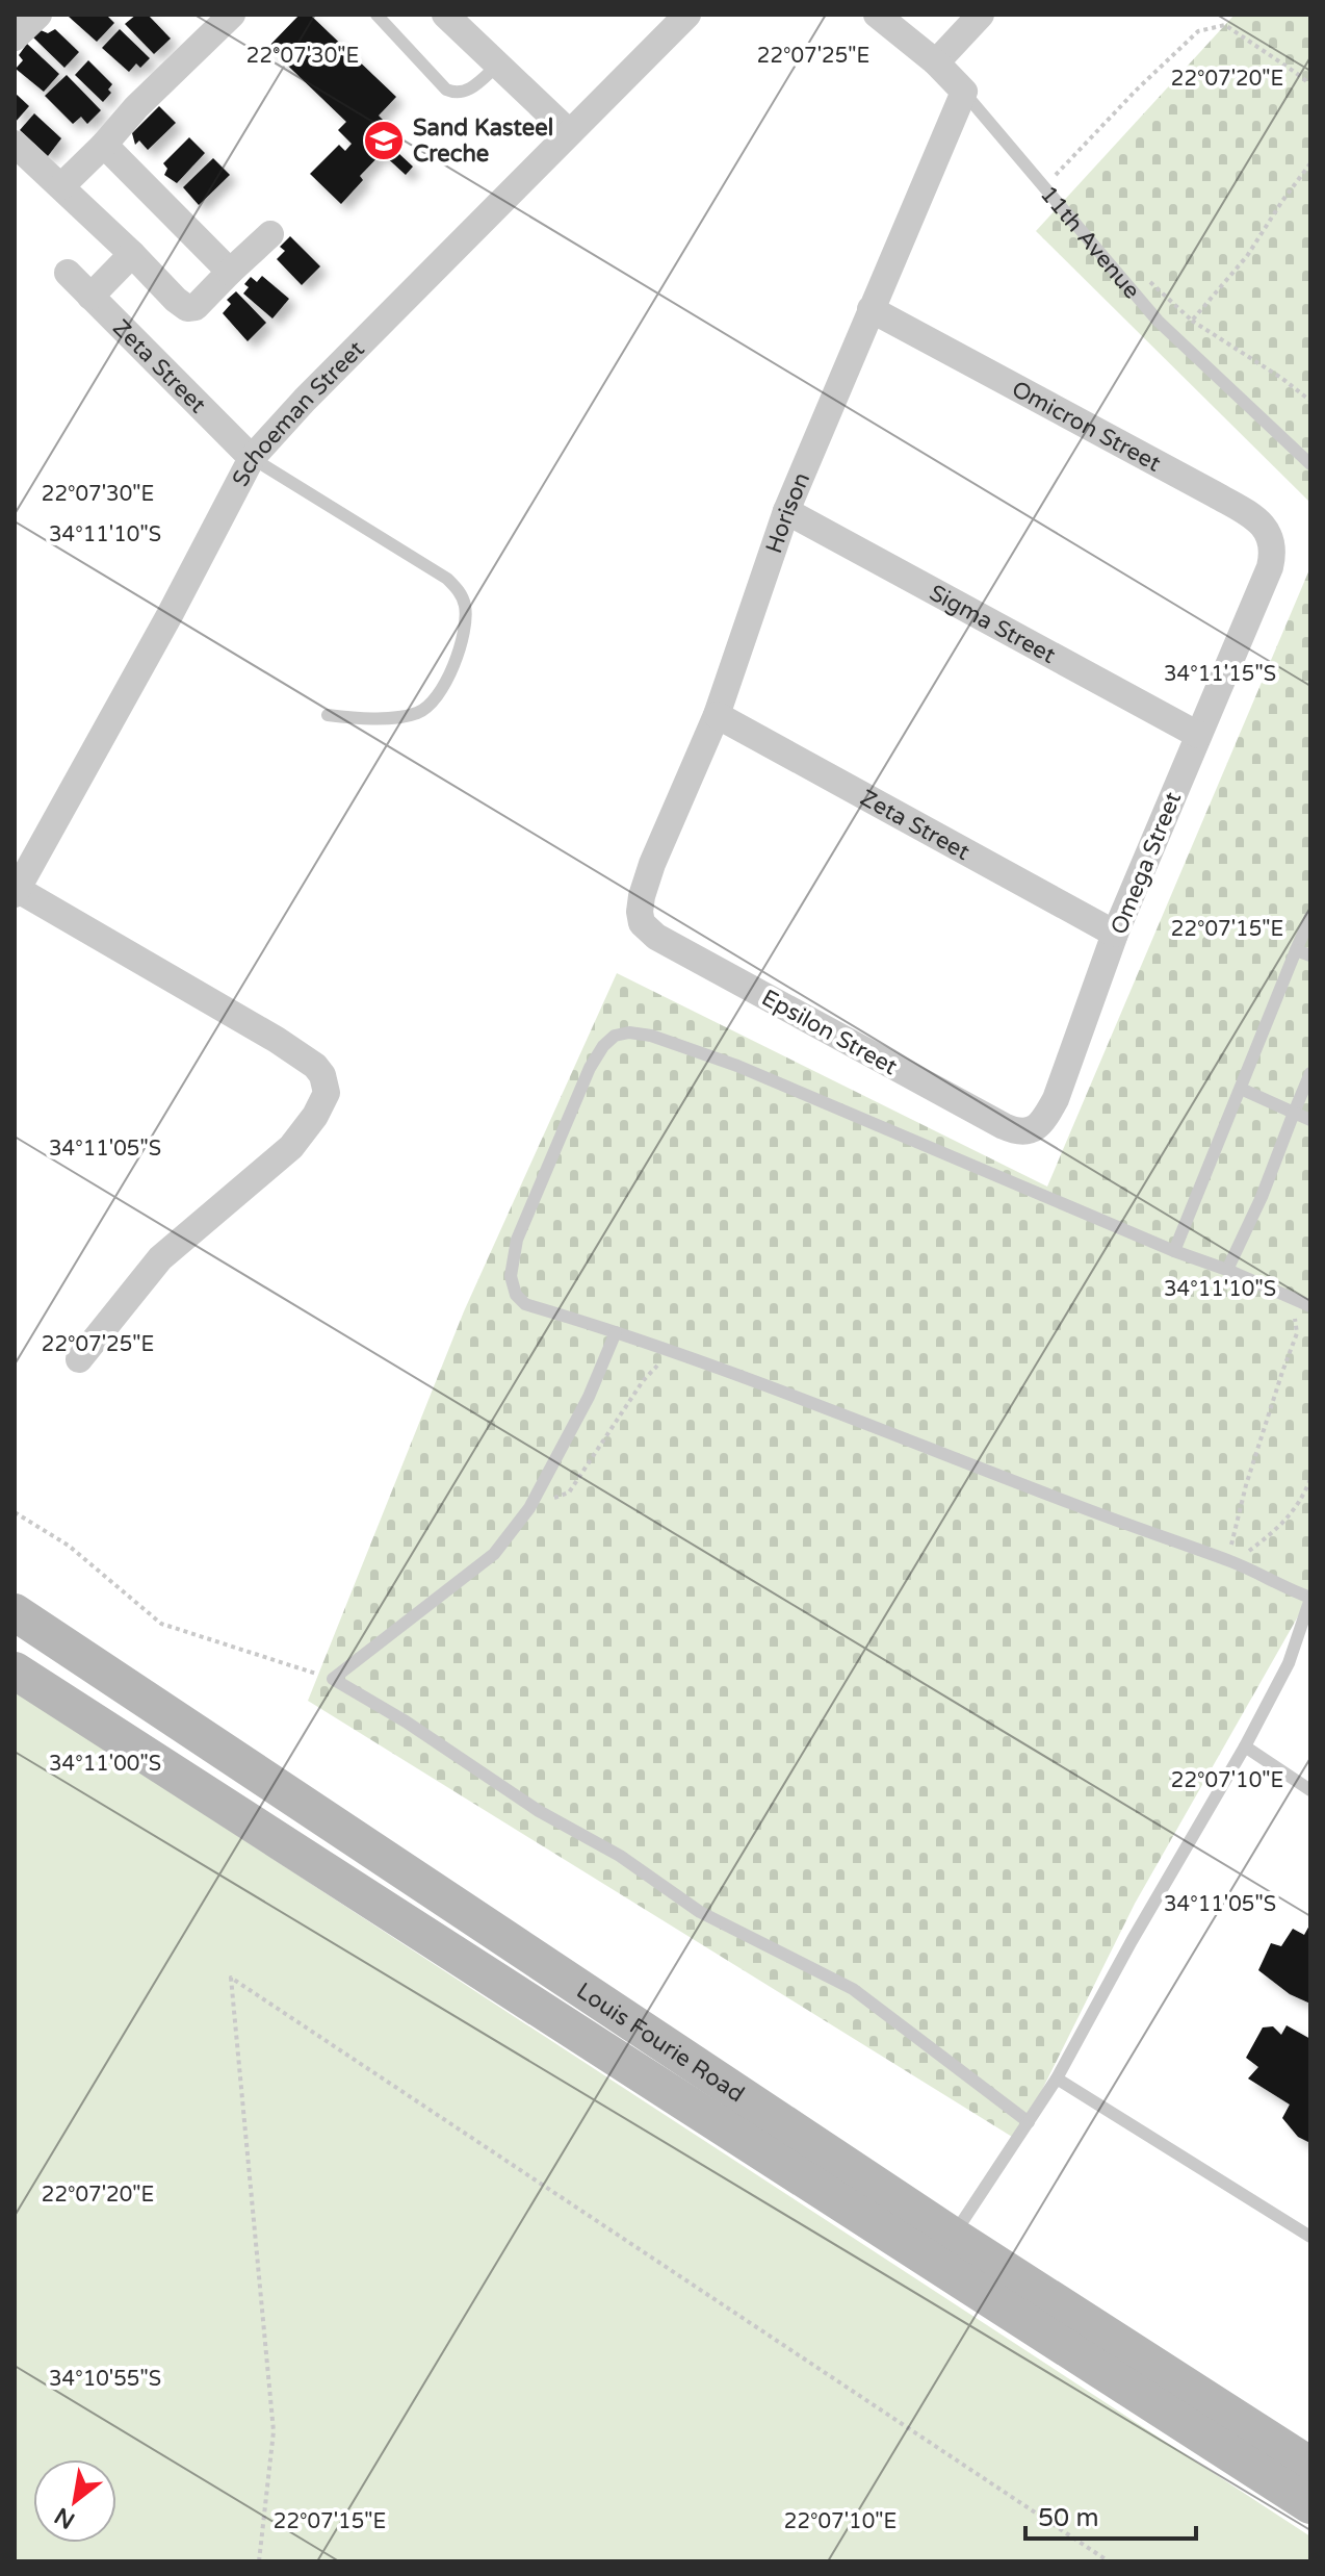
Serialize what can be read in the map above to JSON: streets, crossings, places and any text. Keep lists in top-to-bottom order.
{
  "streets": {
    "main road": ["Louis Fourie Road"],
    "street": [
      "11th Avenue",
      "Zeta Street",
      "Schoeman Street",
      "Omicron Street",
      "Horison",
      "Sigma Street",
      "Omega Street",
      "Epsilon Street"
    ]
  },
  "crossings": [
    ["11th Avenue", "Horison"],
    ["Zeta Street", "Schoeman Street"],
    ["Zeta Street", "Horison"],
    ["Zeta Street", "Omega Street"],
    ["Omicron Street", "Horison"],
    ["Omicron Street", "Omega Street"],
    ["Horison", "Sigma Street"],
    ["Horison", "Epsilon Street"],
    ["Sigma Street", "Omega Street"],
    ["Omega Street", "Epsilon Street"]
  ],
  "places": {
    "school or university": ["Sand Kasteel Creche"]
  },
  "scale_bar": "50 m",
  "north": "bottom left",
  "coordinates": [
    "22°07'30\"E",
    "22°07'25\"E",
    "22°07'20\"E",
    "34°11'10\"S",
    "34°11'15\"S",
    "22°07'15\"E",
    "34°11'05\"S",
    "34°11'00\"S",
    "22°07'10\"E",
    "34°10'55\"S"
  ]
}
